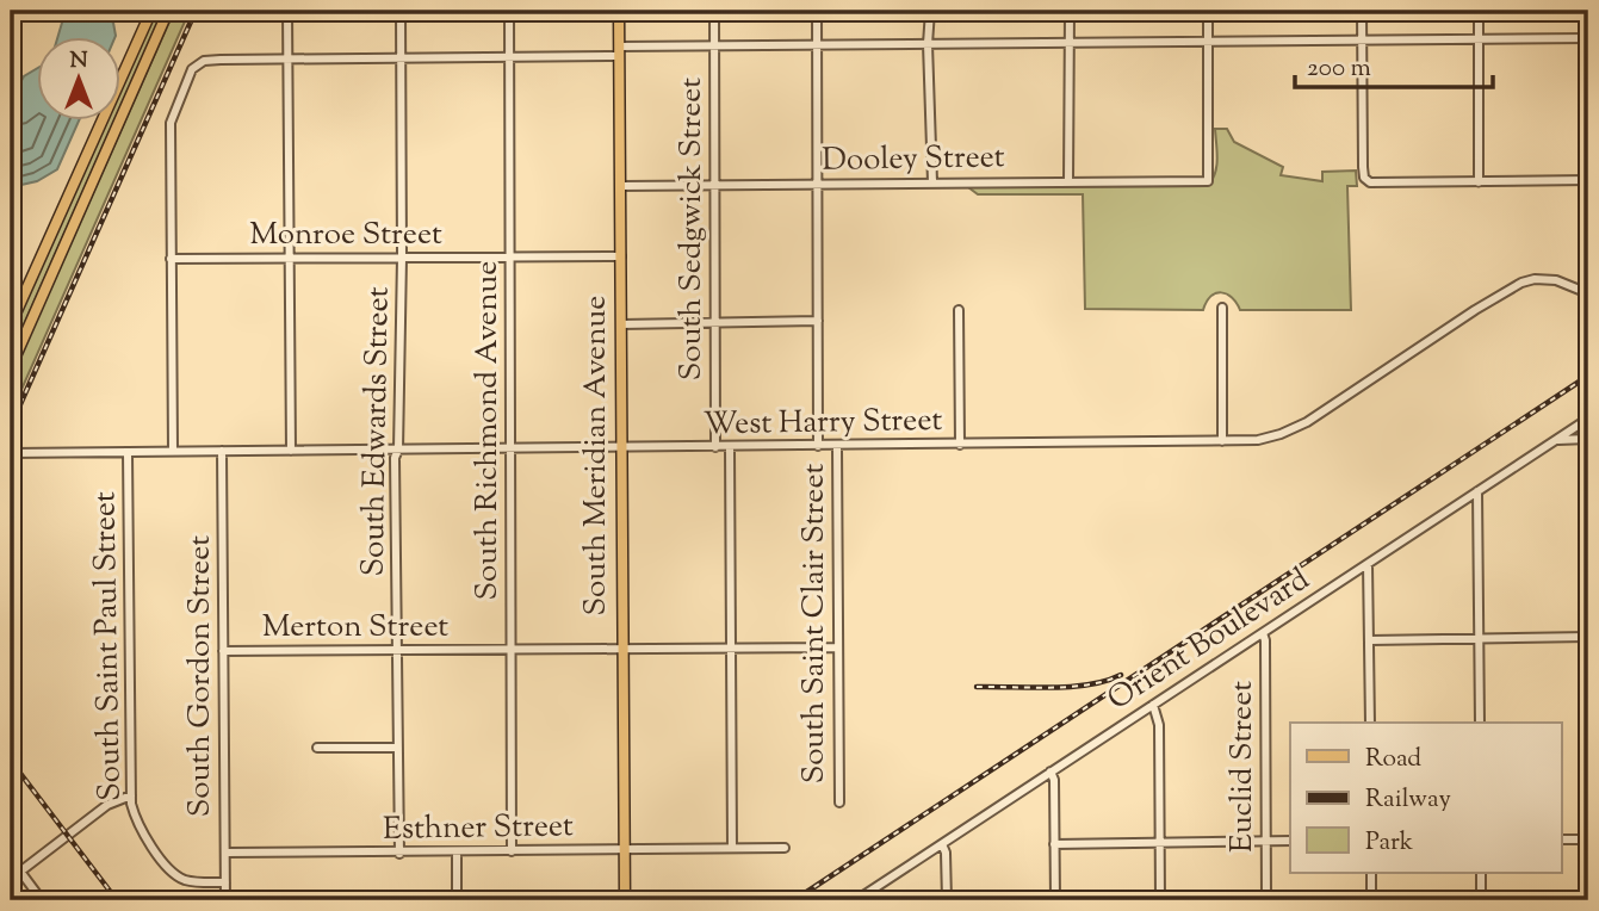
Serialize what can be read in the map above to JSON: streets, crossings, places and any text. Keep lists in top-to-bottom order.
{
  "streets": {
    "main road": ["South Meridian Avenue"],
    "street": [
      "Dooley Street",
      "South Sedgwick Street",
      "Monroe Street",
      "West Harry Street",
      "South Richmond Avenue",
      "South Edwards Street",
      "South Saint Clair Street",
      "Merton Street",
      "Orient Boulevard",
      "South Saint Paul Street",
      "South Gordon Street",
      "Euclid Street",
      "Esthner Street"
    ]
  },
  "crossings": [
    ["Dooley Street", "South Sedgwick Street"],
    ["Dooley Street", "South Meridian Avenue"],
    ["Dooley Street", "South Saint Clair Street"],
    ["South Sedgwick Street", "West Harry Street"],
    ["Monroe Street", "South Richmond Avenue"],
    ["Monroe Street", "South Edwards Street"],
    ["Monroe Street", "South Meridian Avenue"],
    ["West Harry Street", "South Richmond Avenue"],
    ["West Harry Street", "South Edwards Street"],
    ["West Harry Street", "South Meridian Avenue"],
    ["West Harry Street", "South Saint Clair Street"],
    ["West Harry Street", "South Saint Paul Street"],
    ["West Harry Street", "South Gordon Street"],
    ["South Richmond Avenue", "Merton Street"],
    ["South Richmond Avenue", "Esthner Street"],
    ["South Edwards Street", "Merton Street"],
    ["South Edwards Street", "Esthner Street"],
    ["South Meridian Avenue", "Merton Street"],
    ["South Meridian Avenue", "Esthner Street"],
    ["South Saint Clair Street", "Merton Street"],
    ["Merton Street", "South Gordon Street"],
    ["Orient Boulevard", "Euclid Street"],
    ["South Saint Paul Street", "South Gordon Street"],
    ["South Gordon Street", "Esthner Street"]
  ],
  "legend": ["Road", "Railway", "Park"],
  "scale_bar": "200 m",
  "north": "top"
}
